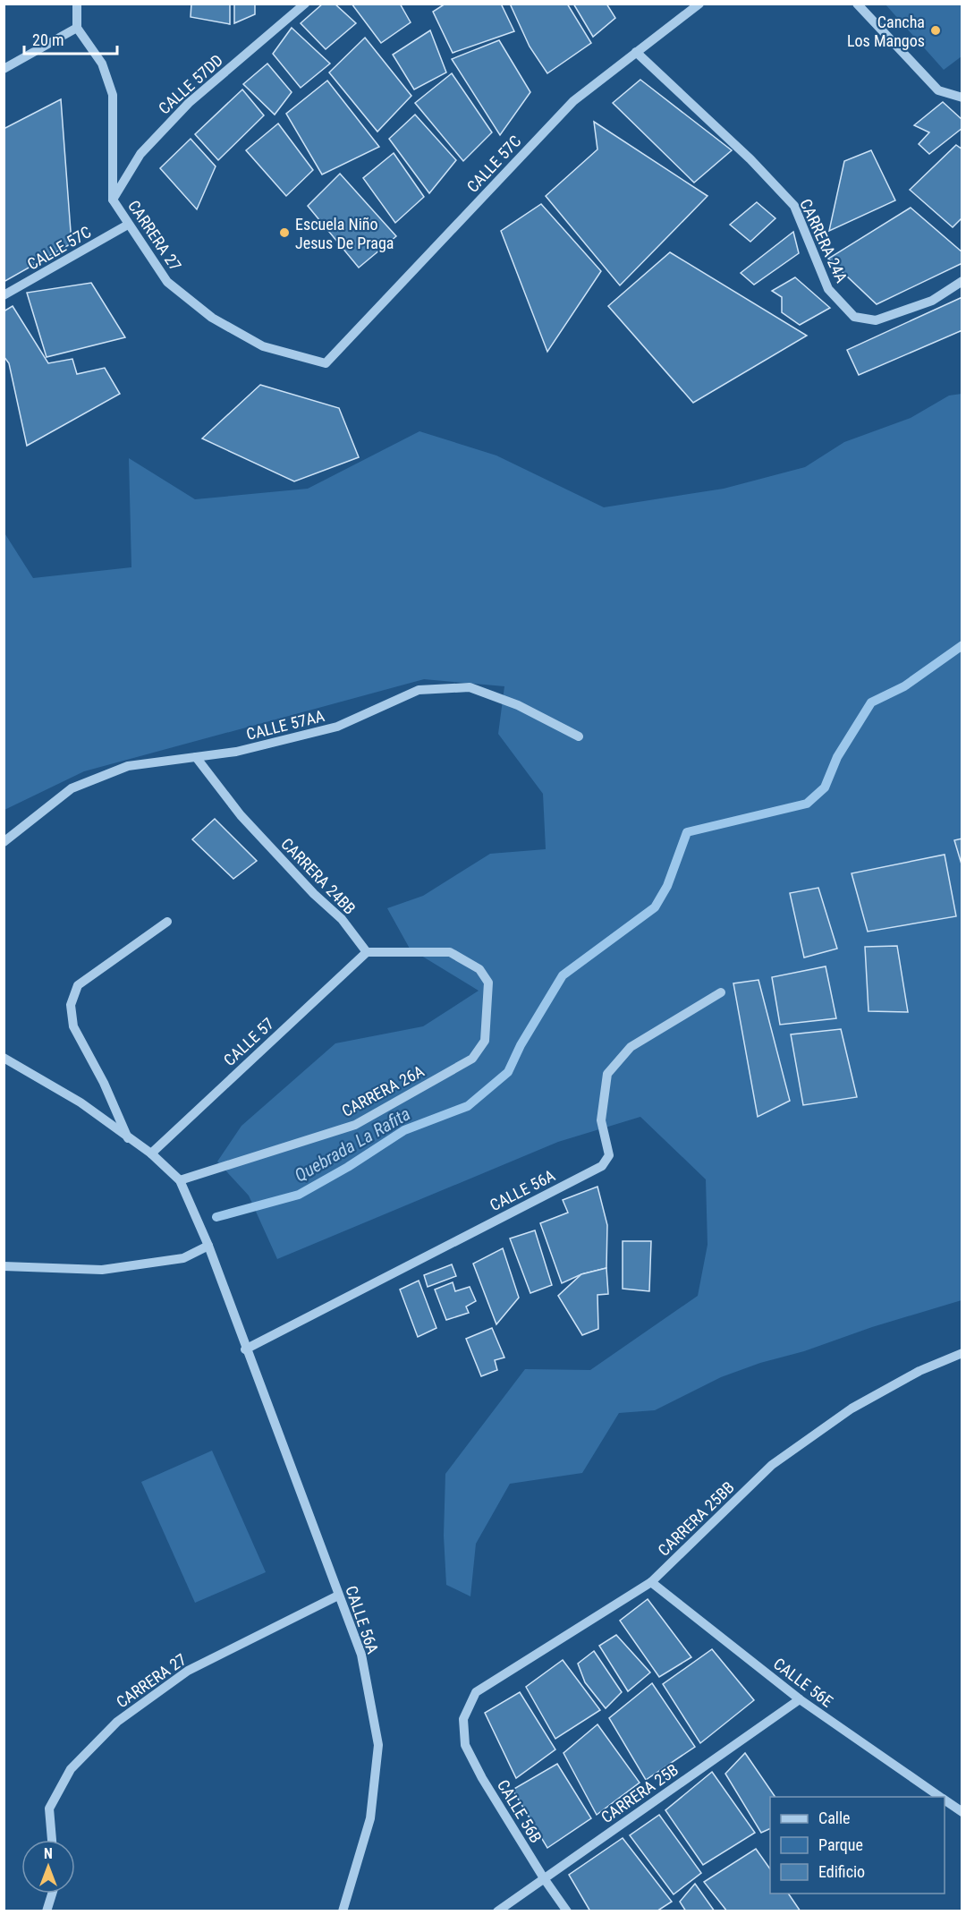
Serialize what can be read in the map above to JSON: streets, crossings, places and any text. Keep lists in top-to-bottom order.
{
  "streets": {
    "street": [
      "CALLE 57DD",
      "CALLE 57C",
      "CARRERA 27",
      "CARRERA 24A",
      "CALLE 57AA",
      "CARRERA 24BB",
      "CALLE 57",
      "CARRERA 26A",
      "CALLE 56A",
      "CARRERA 25BB",
      "CALLE 56E",
      "CARRERA 25B",
      "CALLE 56B"
    ]
  },
  "crossings": [
    ["CALLE 57DD", "CARRERA 27"],
    ["CALLE 57C", "CARRERA 27"],
    ["CALLE 57C", "CARRERA 24A"],
    ["CARRERA 27", "CALLE 56A"],
    ["CALLE 57AA", "CARRERA 24BB"],
    ["CARRERA 24BB", "CALLE 57"],
    ["CARRERA 24BB", "CARRERA 26A"],
    ["CALLE 57", "CARRERA 26A"],
    ["CARRERA 25BB", "CALLE 56E"],
    ["CARRERA 25BB", "CALLE 56B"],
    ["CALLE 56E", "CARRERA 25B"],
    ["CARRERA 25B", "CALLE 56B"]
  ],
  "water": ["Quebrada La Rafita"],
  "places": ["Cancha Los Mangos", "Escuela Niño Jesus De Praga"],
  "legend": ["Calle", "Parque", "Edificio"],
  "scale_bar": "20 m",
  "north": "top"
}
